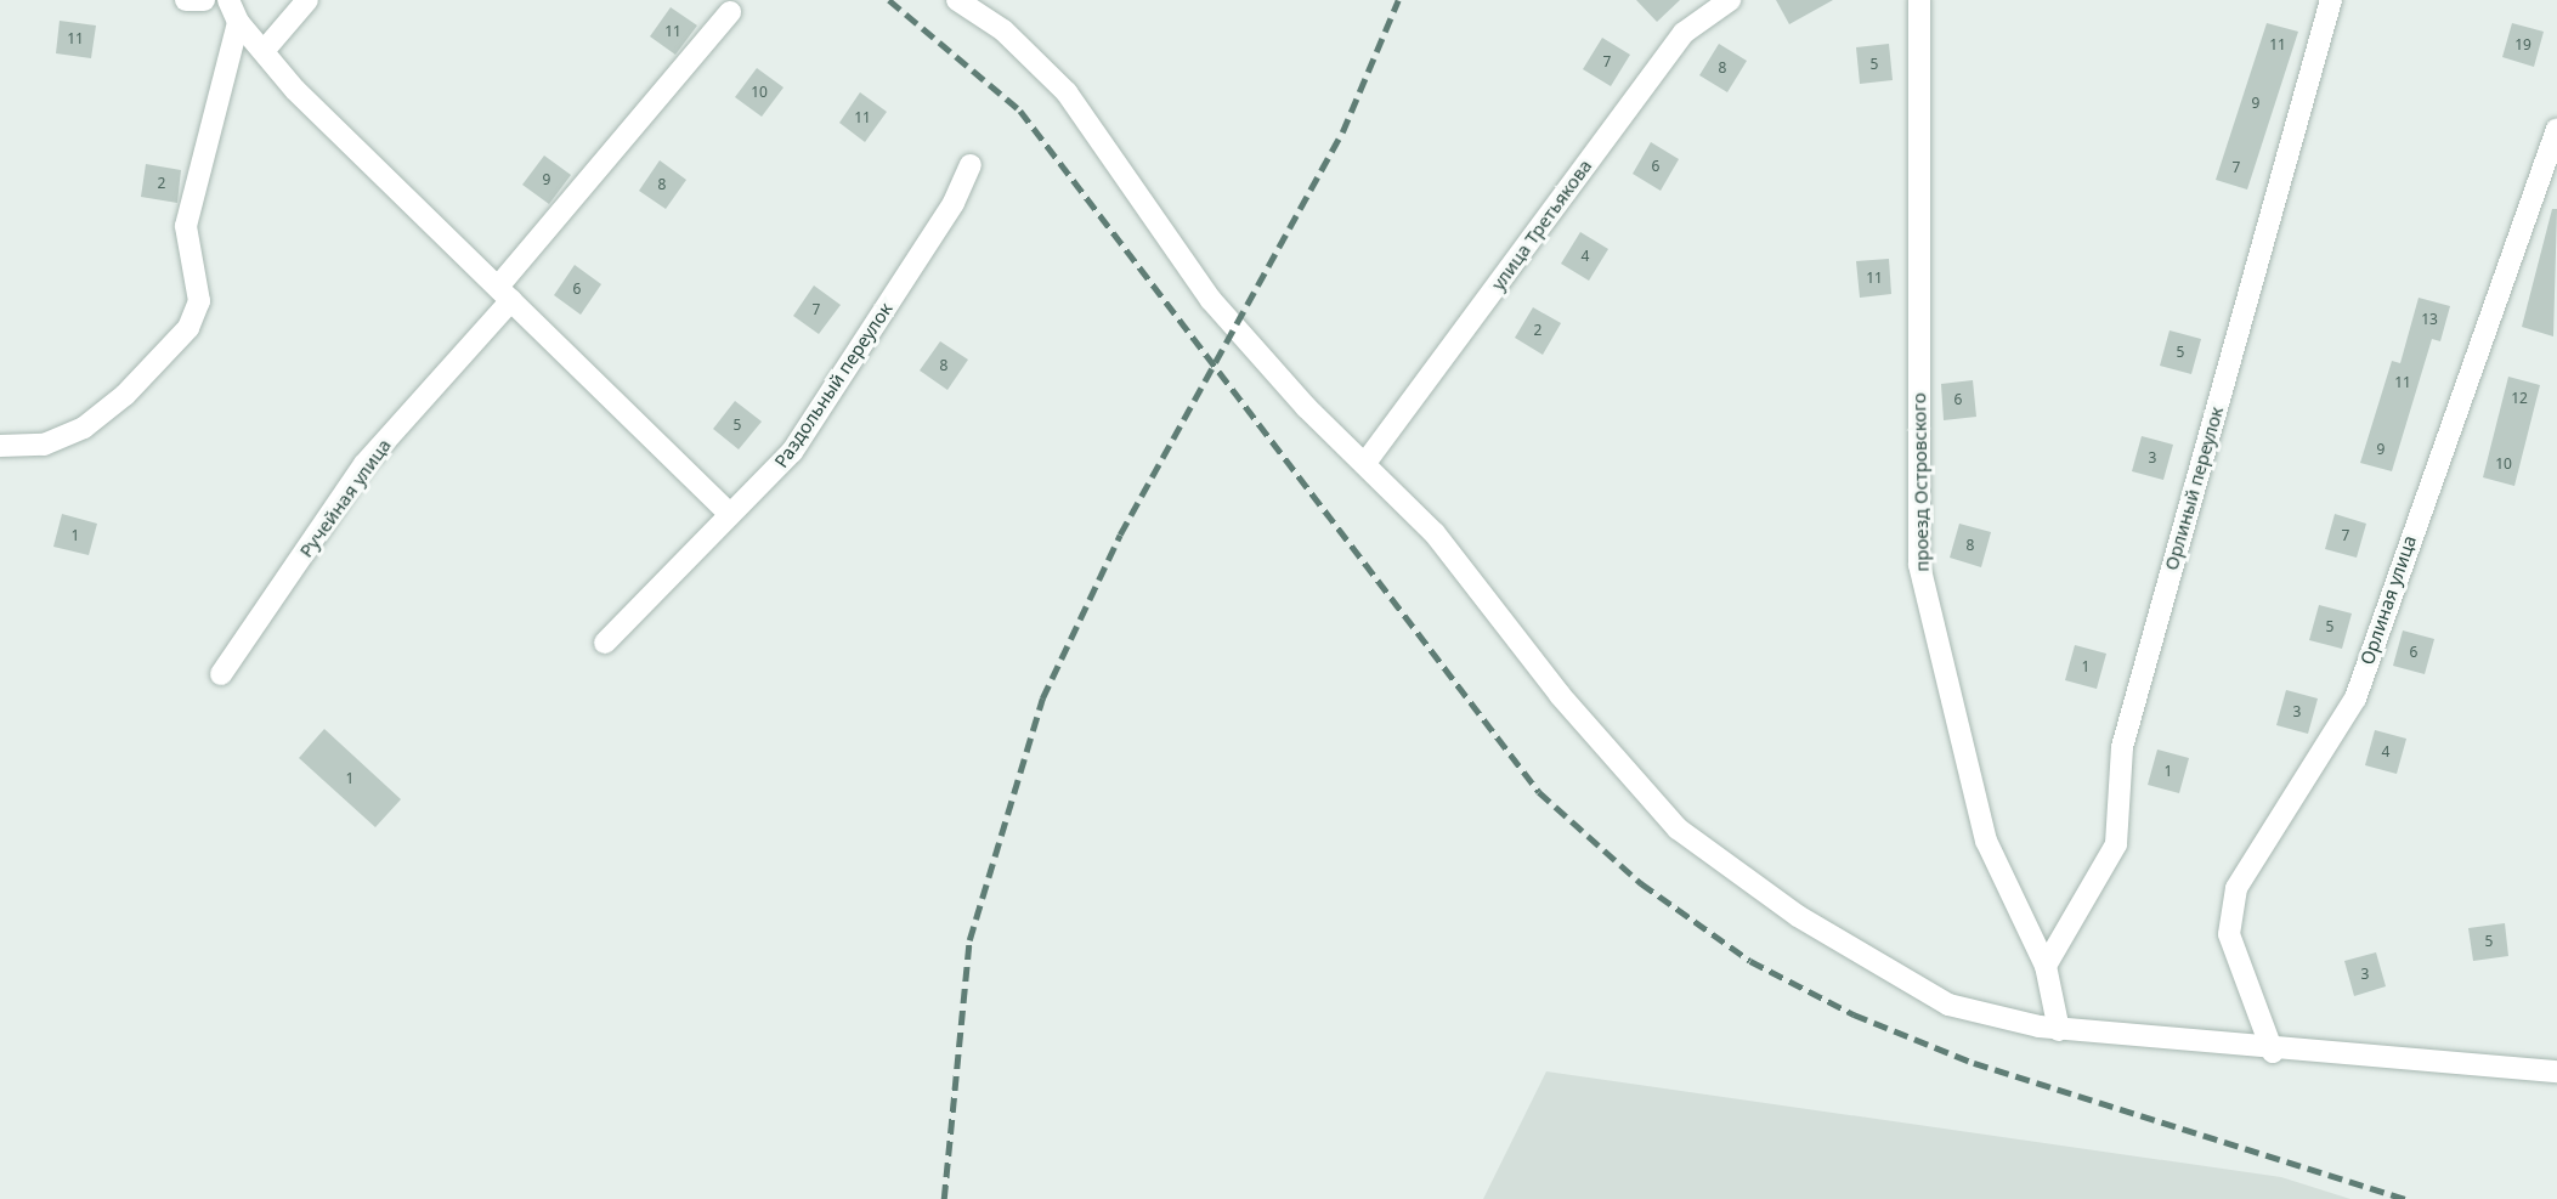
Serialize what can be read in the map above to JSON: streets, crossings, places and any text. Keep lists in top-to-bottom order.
{
  "streets": {
    "street": [
      "улица Третьякова",
      "Раздольный переулок",
      "проезд Островского",
      "Орлиный переулок",
      "Ручейная улица",
      "Орлиная улица"
    ]
  },
  "crossings": [
    ["проезд Островского", "Орлиный переулок"]
  ],
  "house_numbers": [
    "11",
    "11",
    "11",
    "19",
    "7",
    "5",
    "8",
    "10",
    "9",
    "11",
    "6",
    "7",
    "9",
    "2",
    "8",
    "4",
    "11",
    "6",
    "7",
    "13",
    "2",
    "5",
    "8",
    "11",
    "12",
    "6",
    "5",
    "9",
    "3",
    "10",
    "1",
    "7",
    "8",
    "5",
    "6",
    "1",
    "3",
    "4",
    "1",
    "1",
    "5",
    "3"
  ]
}
